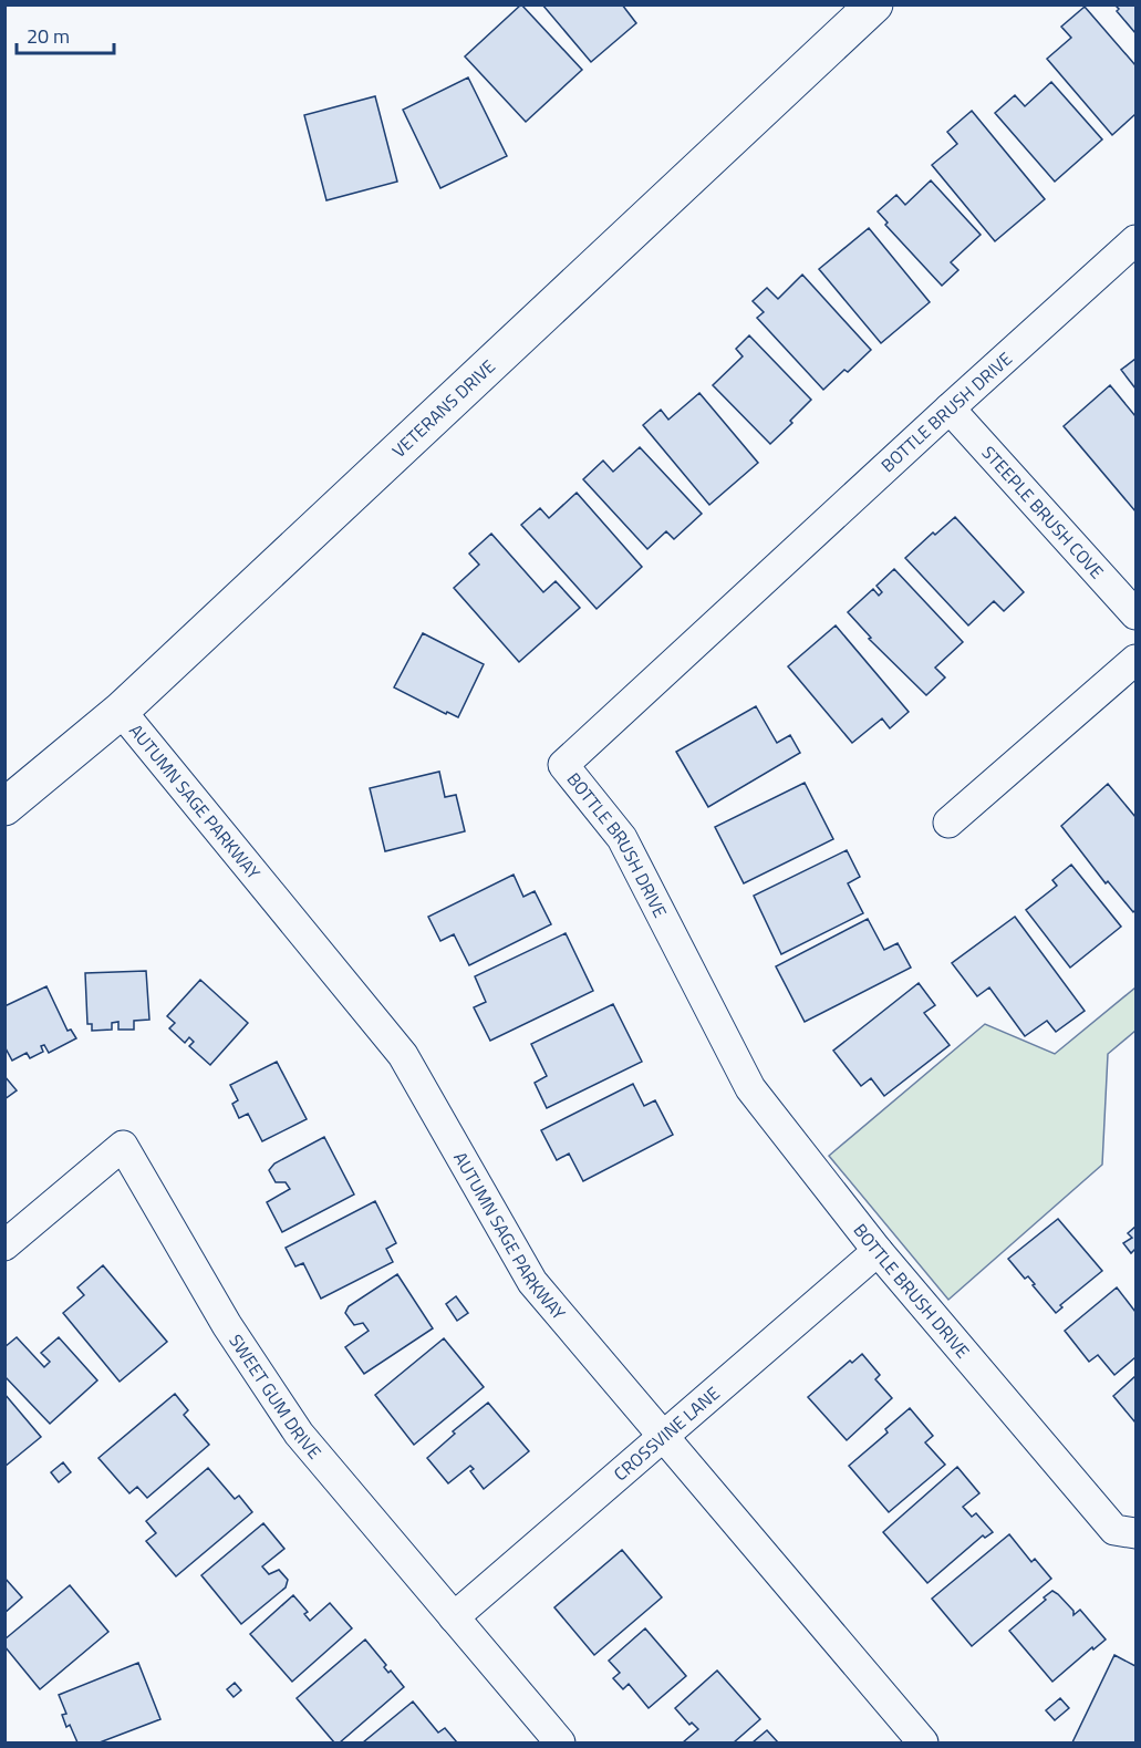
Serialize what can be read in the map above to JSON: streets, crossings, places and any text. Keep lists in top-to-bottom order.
{
  "streets": {
    "main road": ["VETERANS DRIVE"],
    "street": [
      "BOTTLE BRUSH DRIVE",
      "STEEPLE BRUSH COVE",
      "AUTUMN SAGE PARKWAY",
      "SWEET GUM DRIVE",
      "CROSSVINE LANE"
    ]
  },
  "crossings": [
    ["VETERANS DRIVE", "AUTUMN SAGE PARKWAY"],
    ["BOTTLE BRUSH DRIVE", "STEEPLE BRUSH COVE"],
    ["BOTTLE BRUSH DRIVE", "CROSSVINE LANE"],
    ["AUTUMN SAGE PARKWAY", "CROSSVINE LANE"],
    ["SWEET GUM DRIVE", "CROSSVINE LANE"]
  ],
  "scale_bar": "20 m"
}
